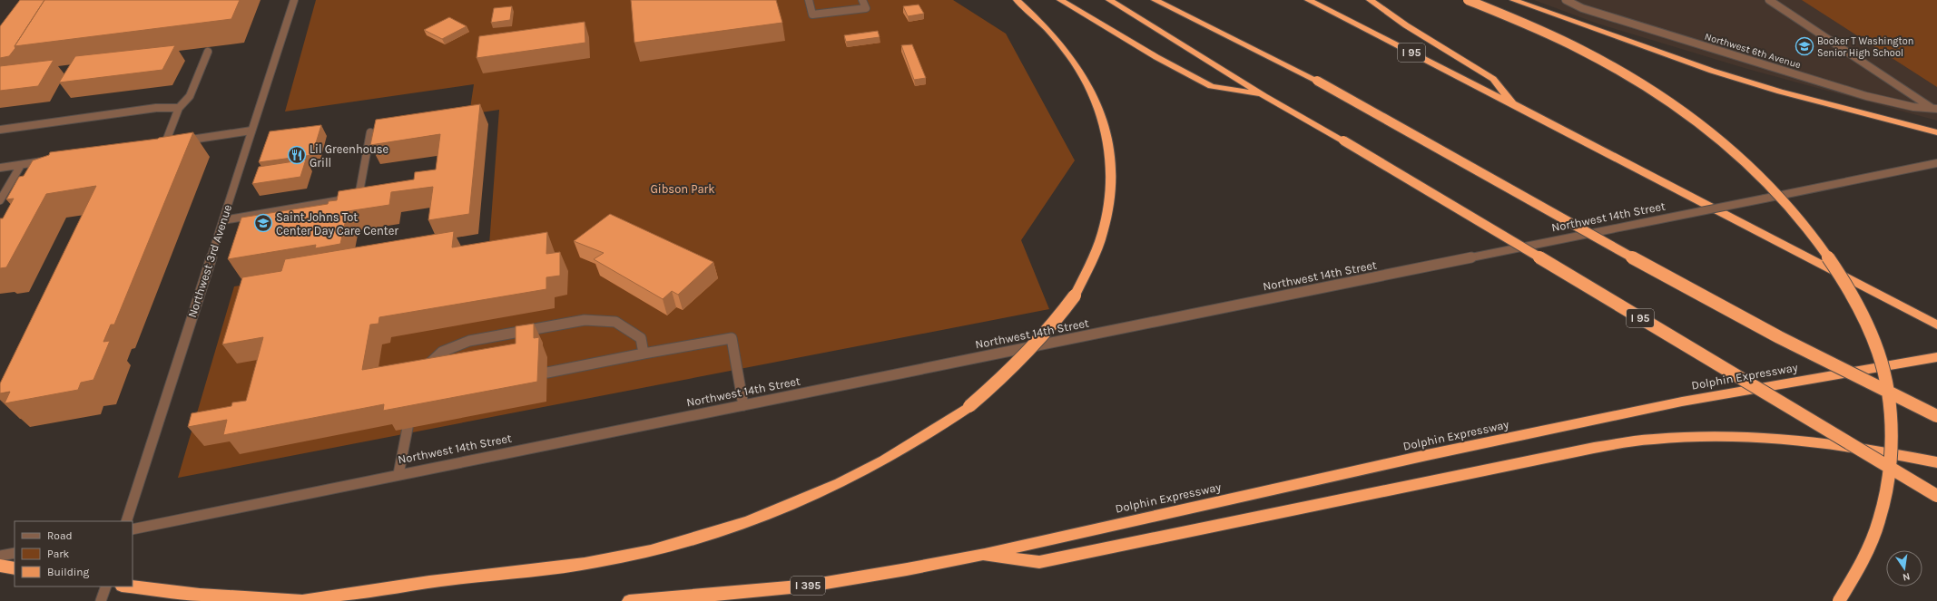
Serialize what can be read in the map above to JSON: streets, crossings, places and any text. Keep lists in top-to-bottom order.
{
  "streets": {
    "highway": ["I 95", "Dolphin Expressway", "I 395"],
    "street": ["Northwest 6th Avenue", "Northwest 14th Street", "Northwest 3rd Avenue"]
  },
  "crossings": [
    ["Dolphin Expressway", "I 395"]
  ],
  "parks": ["Gibson Park"],
  "places": {
    "school or university": ["Booker T Washington Senior High School", "Saint Johns Tot Center Day Care Center"],
    "restaurant": ["Lil Greenhouse Grill"]
  },
  "legend": ["Road", "Park", "Building"],
  "north": "bottom"
}
